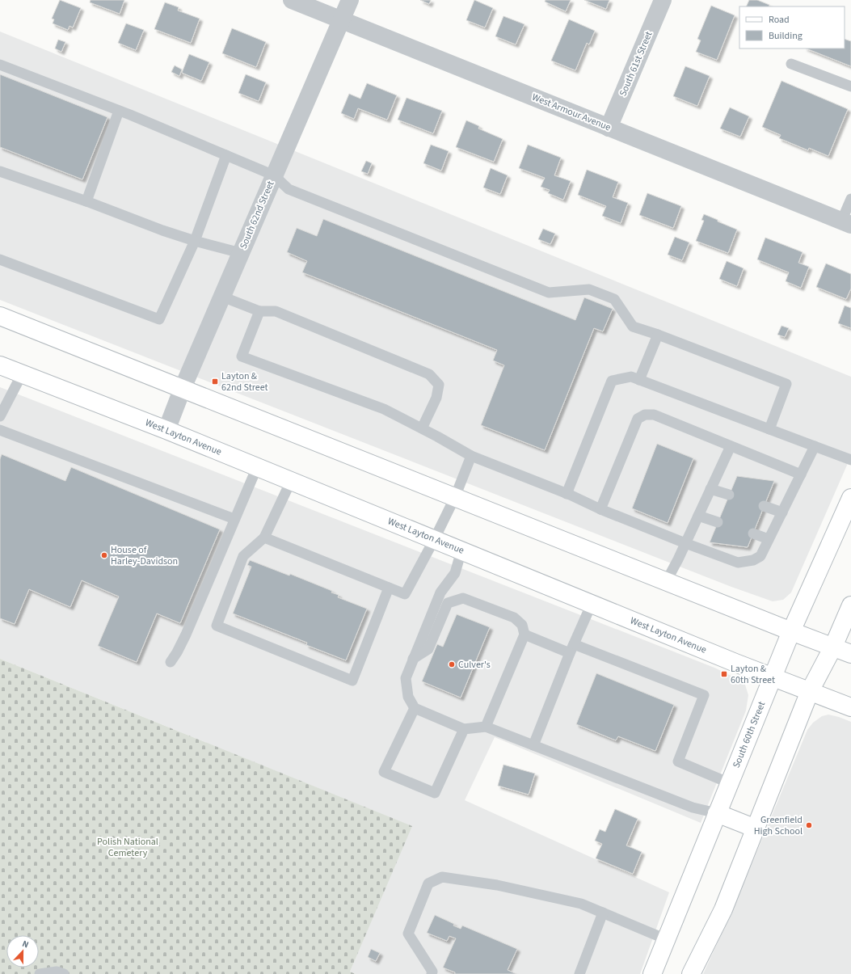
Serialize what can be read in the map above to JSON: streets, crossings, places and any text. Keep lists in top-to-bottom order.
{
  "streets": {
    "main road": ["West Layton Avenue", "South 60th Street"],
    "street": ["South 61st Street", "West Armour Avenue", "South 62nd Street"]
  },
  "crossings": [
    ["South 61st Street", "West Armour Avenue"],
    ["West Armour Avenue", "South 62nd Street"],
    ["South 62nd Street", "West Layton Avenue"],
    ["West Layton Avenue", "South 60th Street"]
  ],
  "parks": ["Polish National Cemetery"],
  "places": {
    "transit": ["Layton & 62nd Street", "Layton & 60th Street"],
    "other": ["House of Harley-Davidson", "Culver's", "Greenfield High School"]
  },
  "legend": ["Road", "Building"],
  "north": "top"
}
